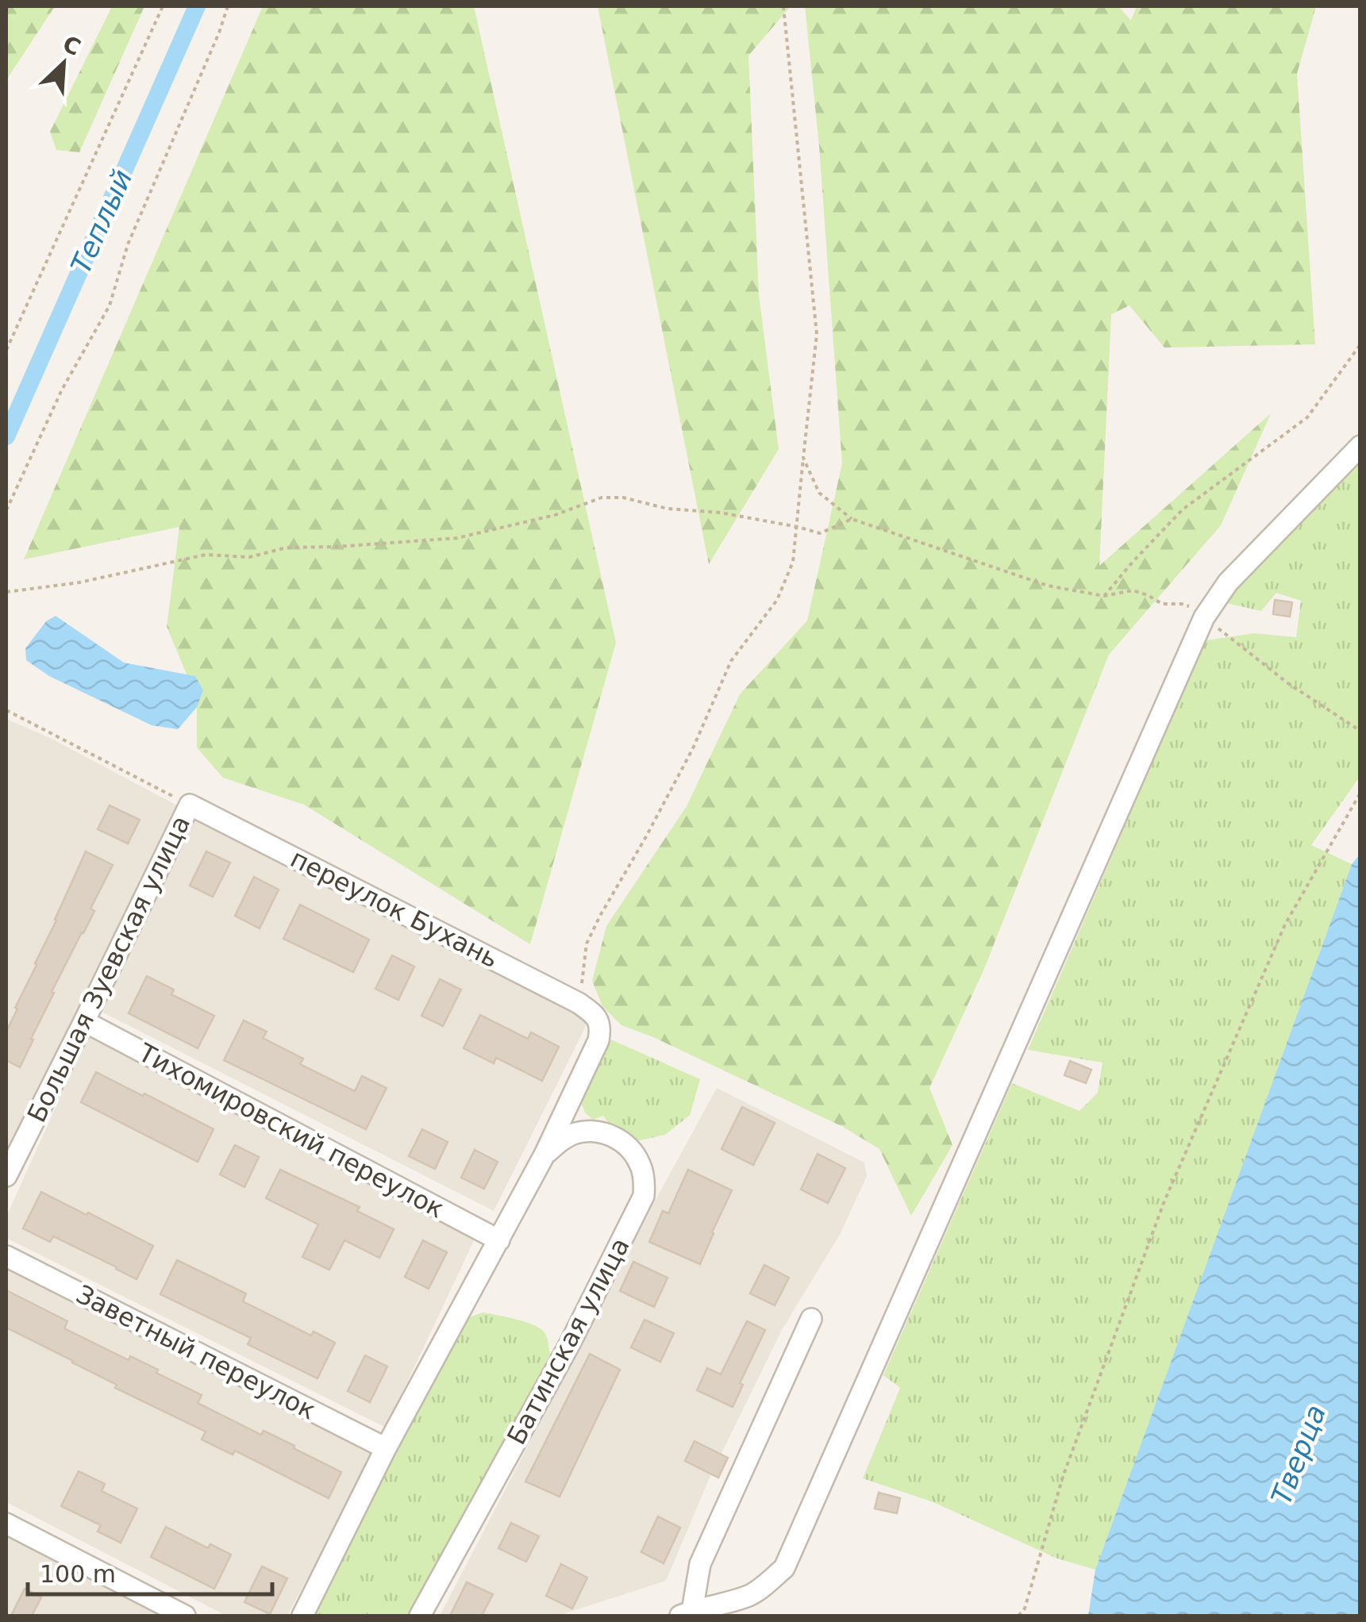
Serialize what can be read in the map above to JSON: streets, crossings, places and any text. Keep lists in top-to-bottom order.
{
  "streets": {
    "street": [
      "переулок Бухань",
      "Большая Зуевская улица",
      "Тихомировский переулок",
      "Батинская улица",
      "Заветный переулок"
    ]
  },
  "crossings": [
    ["переулок Бухань", "Большая Зуевская улица"],
    ["переулок Бухань", "Батинская улица"],
    ["Большая Зуевская улица", "Тихомировский переулок"],
    ["Тихомировский переулок", "Батинская улица"],
    ["Батинская улица", "Заветный переулок"]
  ],
  "water": ["Теплый", "Тверца"],
  "scale_bar": "100 m",
  "north": "top right"
}
